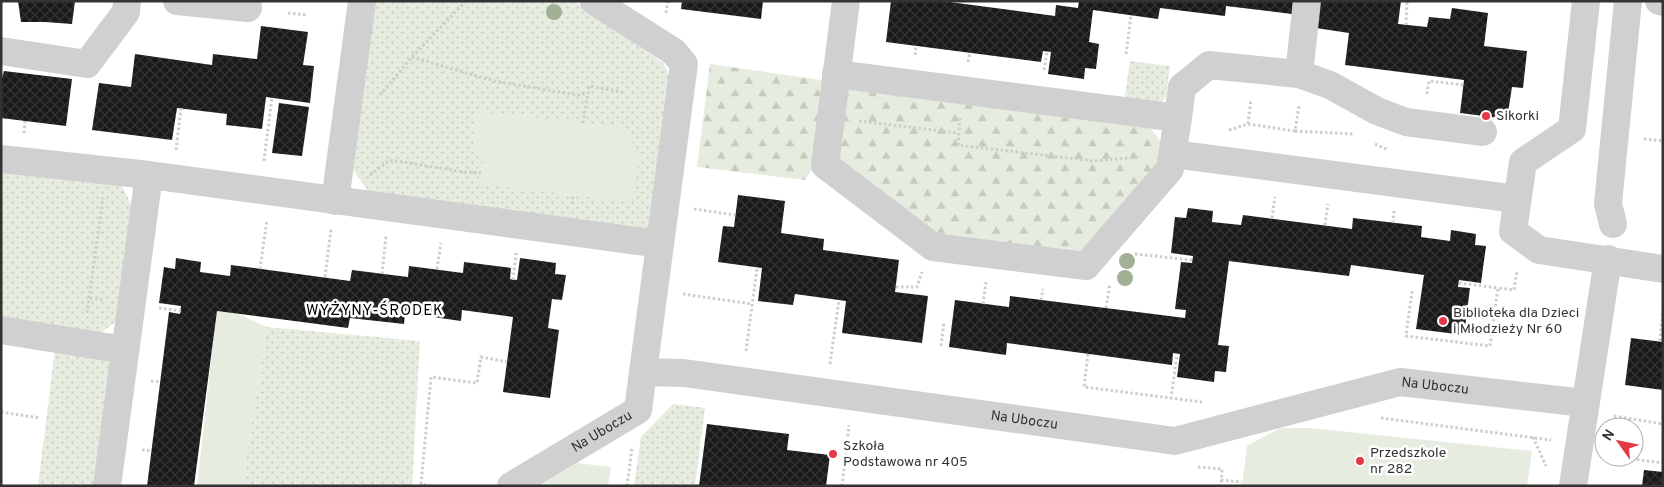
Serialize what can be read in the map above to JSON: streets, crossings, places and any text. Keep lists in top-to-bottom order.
{
  "streets": {
    "street": ["Na Uboczu"]
  },
  "districts": ["WYŻYNY-ŚRODEK"],
  "places": [
    "Sikorki",
    "Biblioteka dla Dzieci i Młodzieży Nr 60",
    "Szkoła Podstawowa nr 405",
    "Przedszkole nr 282"
  ],
  "north": "top left"
}
